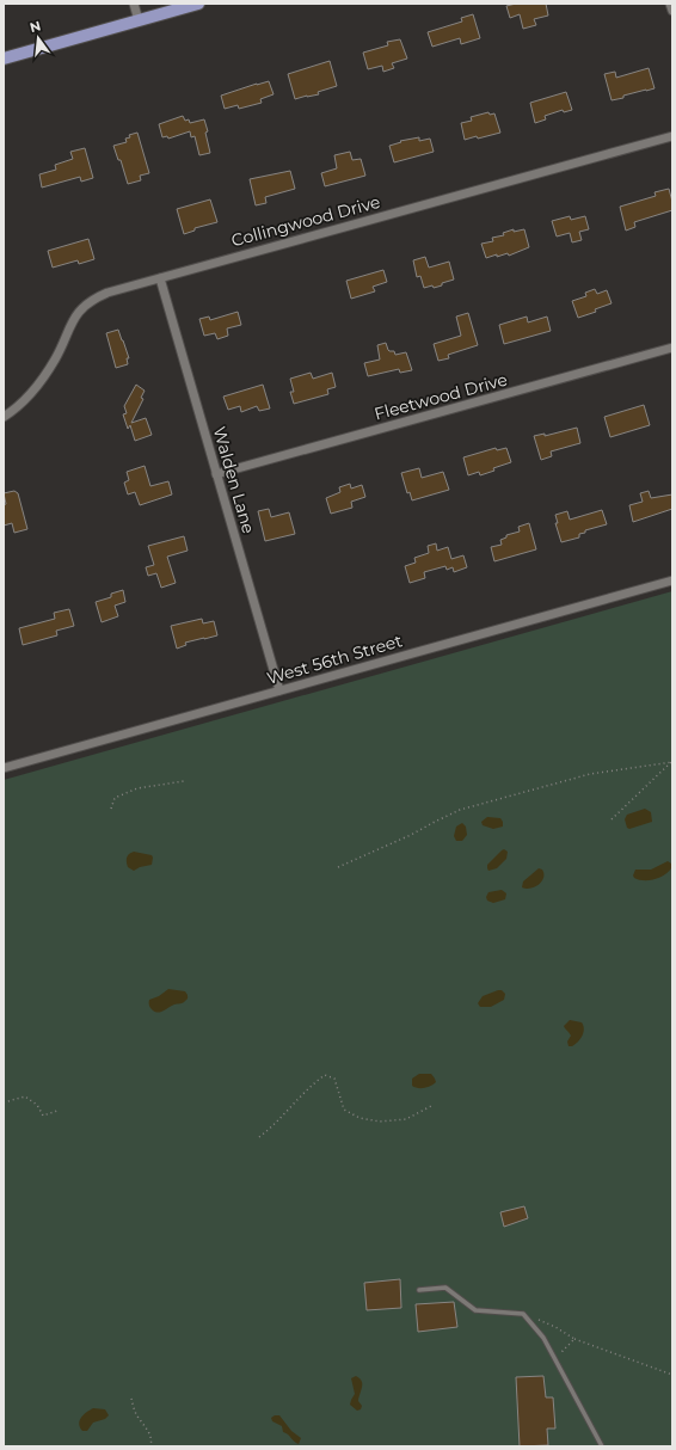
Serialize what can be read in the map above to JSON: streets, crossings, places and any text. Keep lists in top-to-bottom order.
{
  "streets": {
    "street": [
      "Collingwood Drive",
      "Fleetwood Drive",
      "Walden Lane",
      "West 56th Street"
    ]
  },
  "crossings": [
    ["Collingwood Drive", "Walden Lane"],
    ["Fleetwood Drive", "Walden Lane"],
    ["Walden Lane", "West 56th Street"]
  ],
  "north": "top"
}
